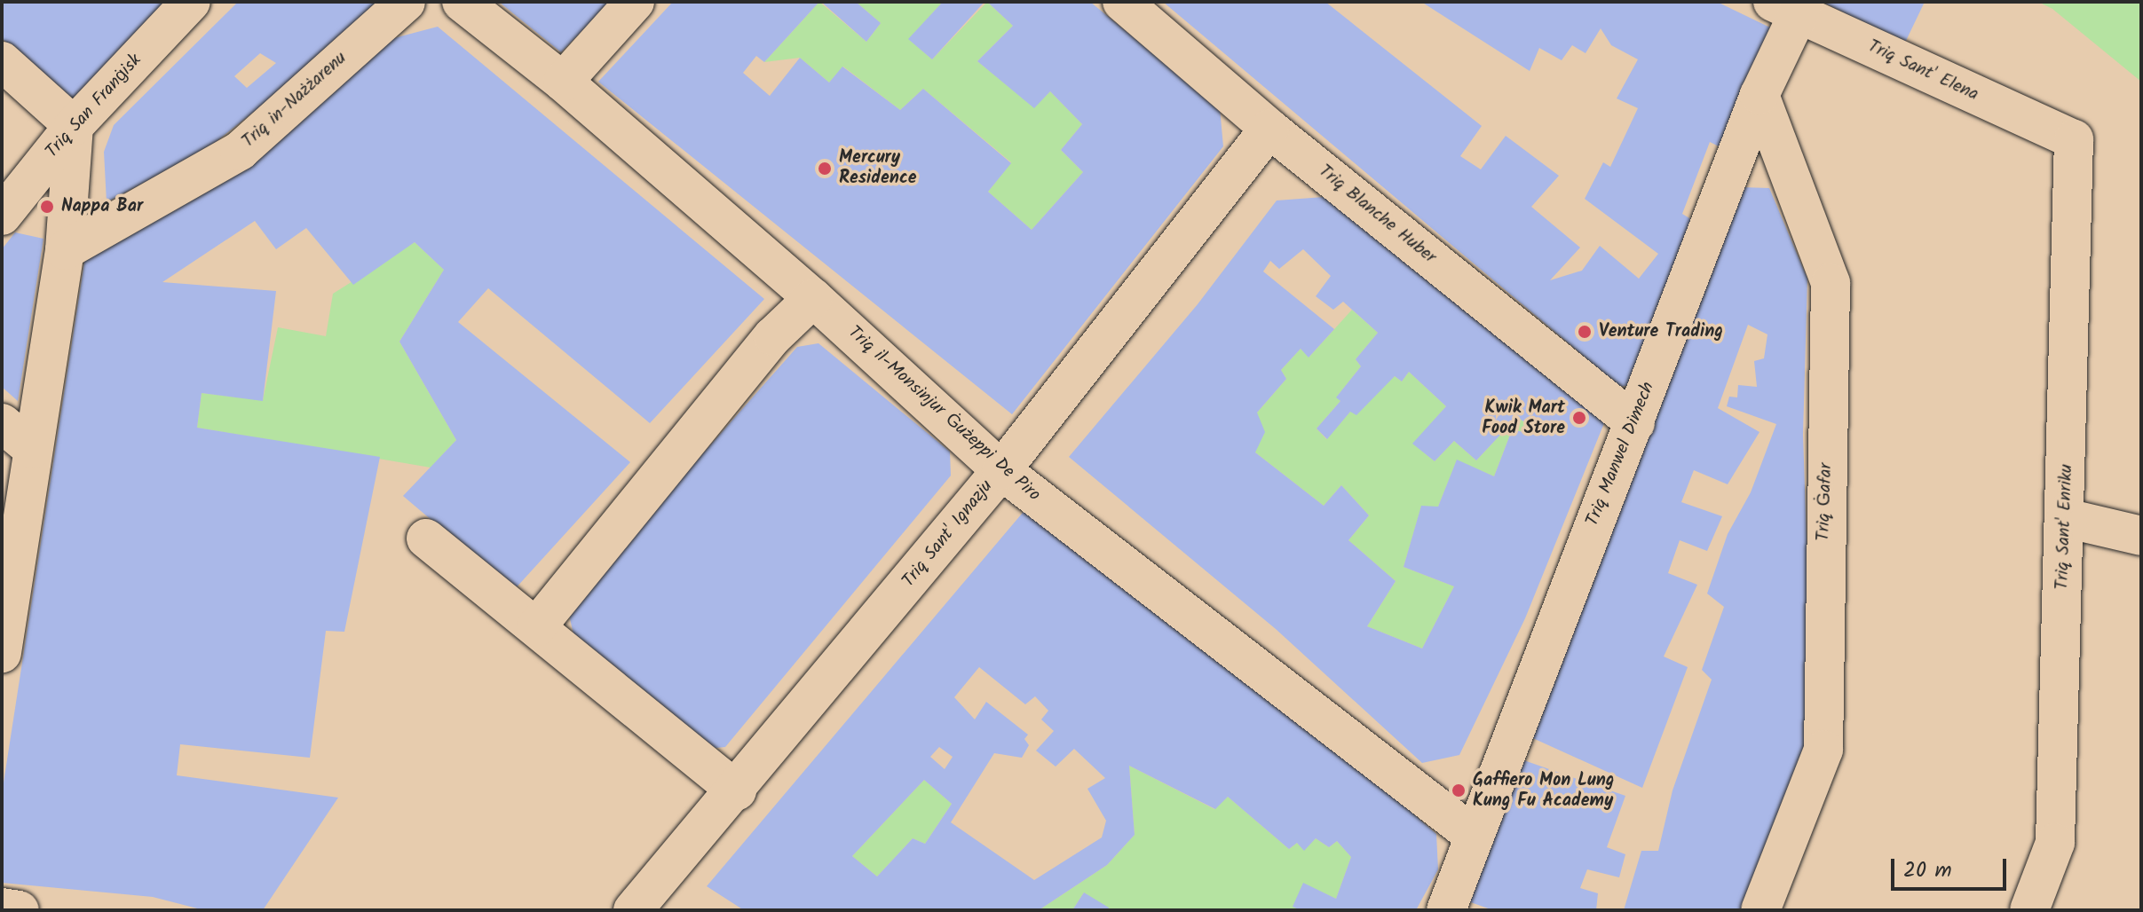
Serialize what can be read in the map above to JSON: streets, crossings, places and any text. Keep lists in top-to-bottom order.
{
  "streets": {
    "street": [
      "Triq Sant' Elena",
      "Triq in-Nażżarenu",
      "Triq San Franġisk",
      "Triq Blanche Huber",
      "Triq il-Monsinjur Ġużeppi De Piro",
      "Triq Manwel Dimech",
      "Triq Ġafar",
      "Triq Sant' Enriku",
      "Triq Sant' Ignazju"
    ]
  },
  "crossings": [
    ["Triq Sant' Elena", "Triq Manwel Dimech"],
    ["Triq Sant' Elena", "Triq Sant' Enriku"],
    ["Triq Blanche Huber", "Triq Manwel Dimech"],
    ["Triq Blanche Huber", "Triq Sant' Ignazju"],
    ["Triq il-Monsinjur Ġużeppi De Piro", "Triq Manwel Dimech"],
    ["Triq il-Monsinjur Ġużeppi De Piro", "Triq Sant' Ignazju"],
    ["Triq Manwel Dimech", "Triq Ġafar"]
  ],
  "places": [
    "Mercury Residence",
    "Nappa Bar",
    "Venture Trading",
    "Kwik Mart Food Store",
    "Gaffiero Mon Lung Kung Fu Academy"
  ],
  "scale_bar": "20 m"
}
